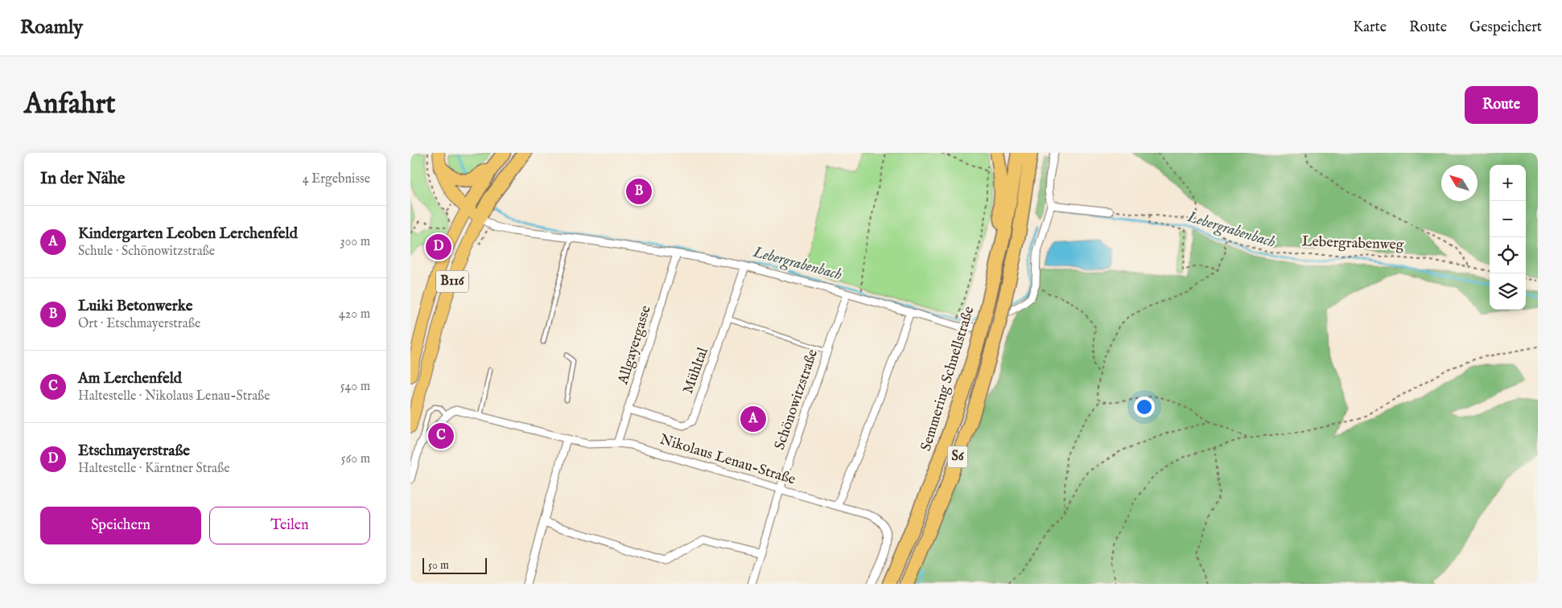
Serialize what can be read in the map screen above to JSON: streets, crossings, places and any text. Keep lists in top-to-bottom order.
{
  "streets": {
    "highway": ["Semmering Schnellstraße", "S6"],
    "main road": ["B116"],
    "street": [
      "Allgayergasse",
      "Mühltal",
      "Schönowitzstraße",
      "Nikolaus Lenau-Straße"
    ],
    "path": ["Lebergrabenweg"]
  },
  "crossings": [
    ["Allgayergasse", "Mühltal"],
    ["Allgayergasse", "Nikolaus Lenau-Straße"],
    ["Schönowitzstraße", "Nikolaus Lenau-Straße"]
  ],
  "water": ["Lebergrabenbach"],
  "scale_bar": "50 m",
  "north": "top left",
  "page": {
    "header": "Roamly",
    "nav": ["Karte", "Route", "Gespeichert"],
    "buttons": [
      "Route",
      ["Speichern", "Teilen"]
    ],
    "title": "Anfahrt",
    "heading": ["In der Nähe", "4 Ergebnisse"],
    "map_buttons": ["+", "−"],
    "pins": [
      "B",
      "D",
      "A",
      "C"
    ],
    "list": [
      {
        "mark": "A",
        "name": "Kindergarten Leoben Lerchenfeld",
        "note": "Schule · Schönowitzstraße",
        "value": "300 m"
      },
      {
        "mark": "B",
        "name": "Luiki Betonwerke",
        "note": "Ort · Etschmayerstraße",
        "value": "420 m"
      },
      {
        "mark": "C",
        "name": "Am Lerchenfeld",
        "note": "Haltestelle · Nikolaus Lenau-Straße",
        "value": "540 m"
      },
      {
        "mark": "D",
        "name": "Etschmayerstraße",
        "note": "Haltestelle · Kärntner Straße",
        "value": "560 m"
      }
    ],
    "scale": "50 m"
  }
}
